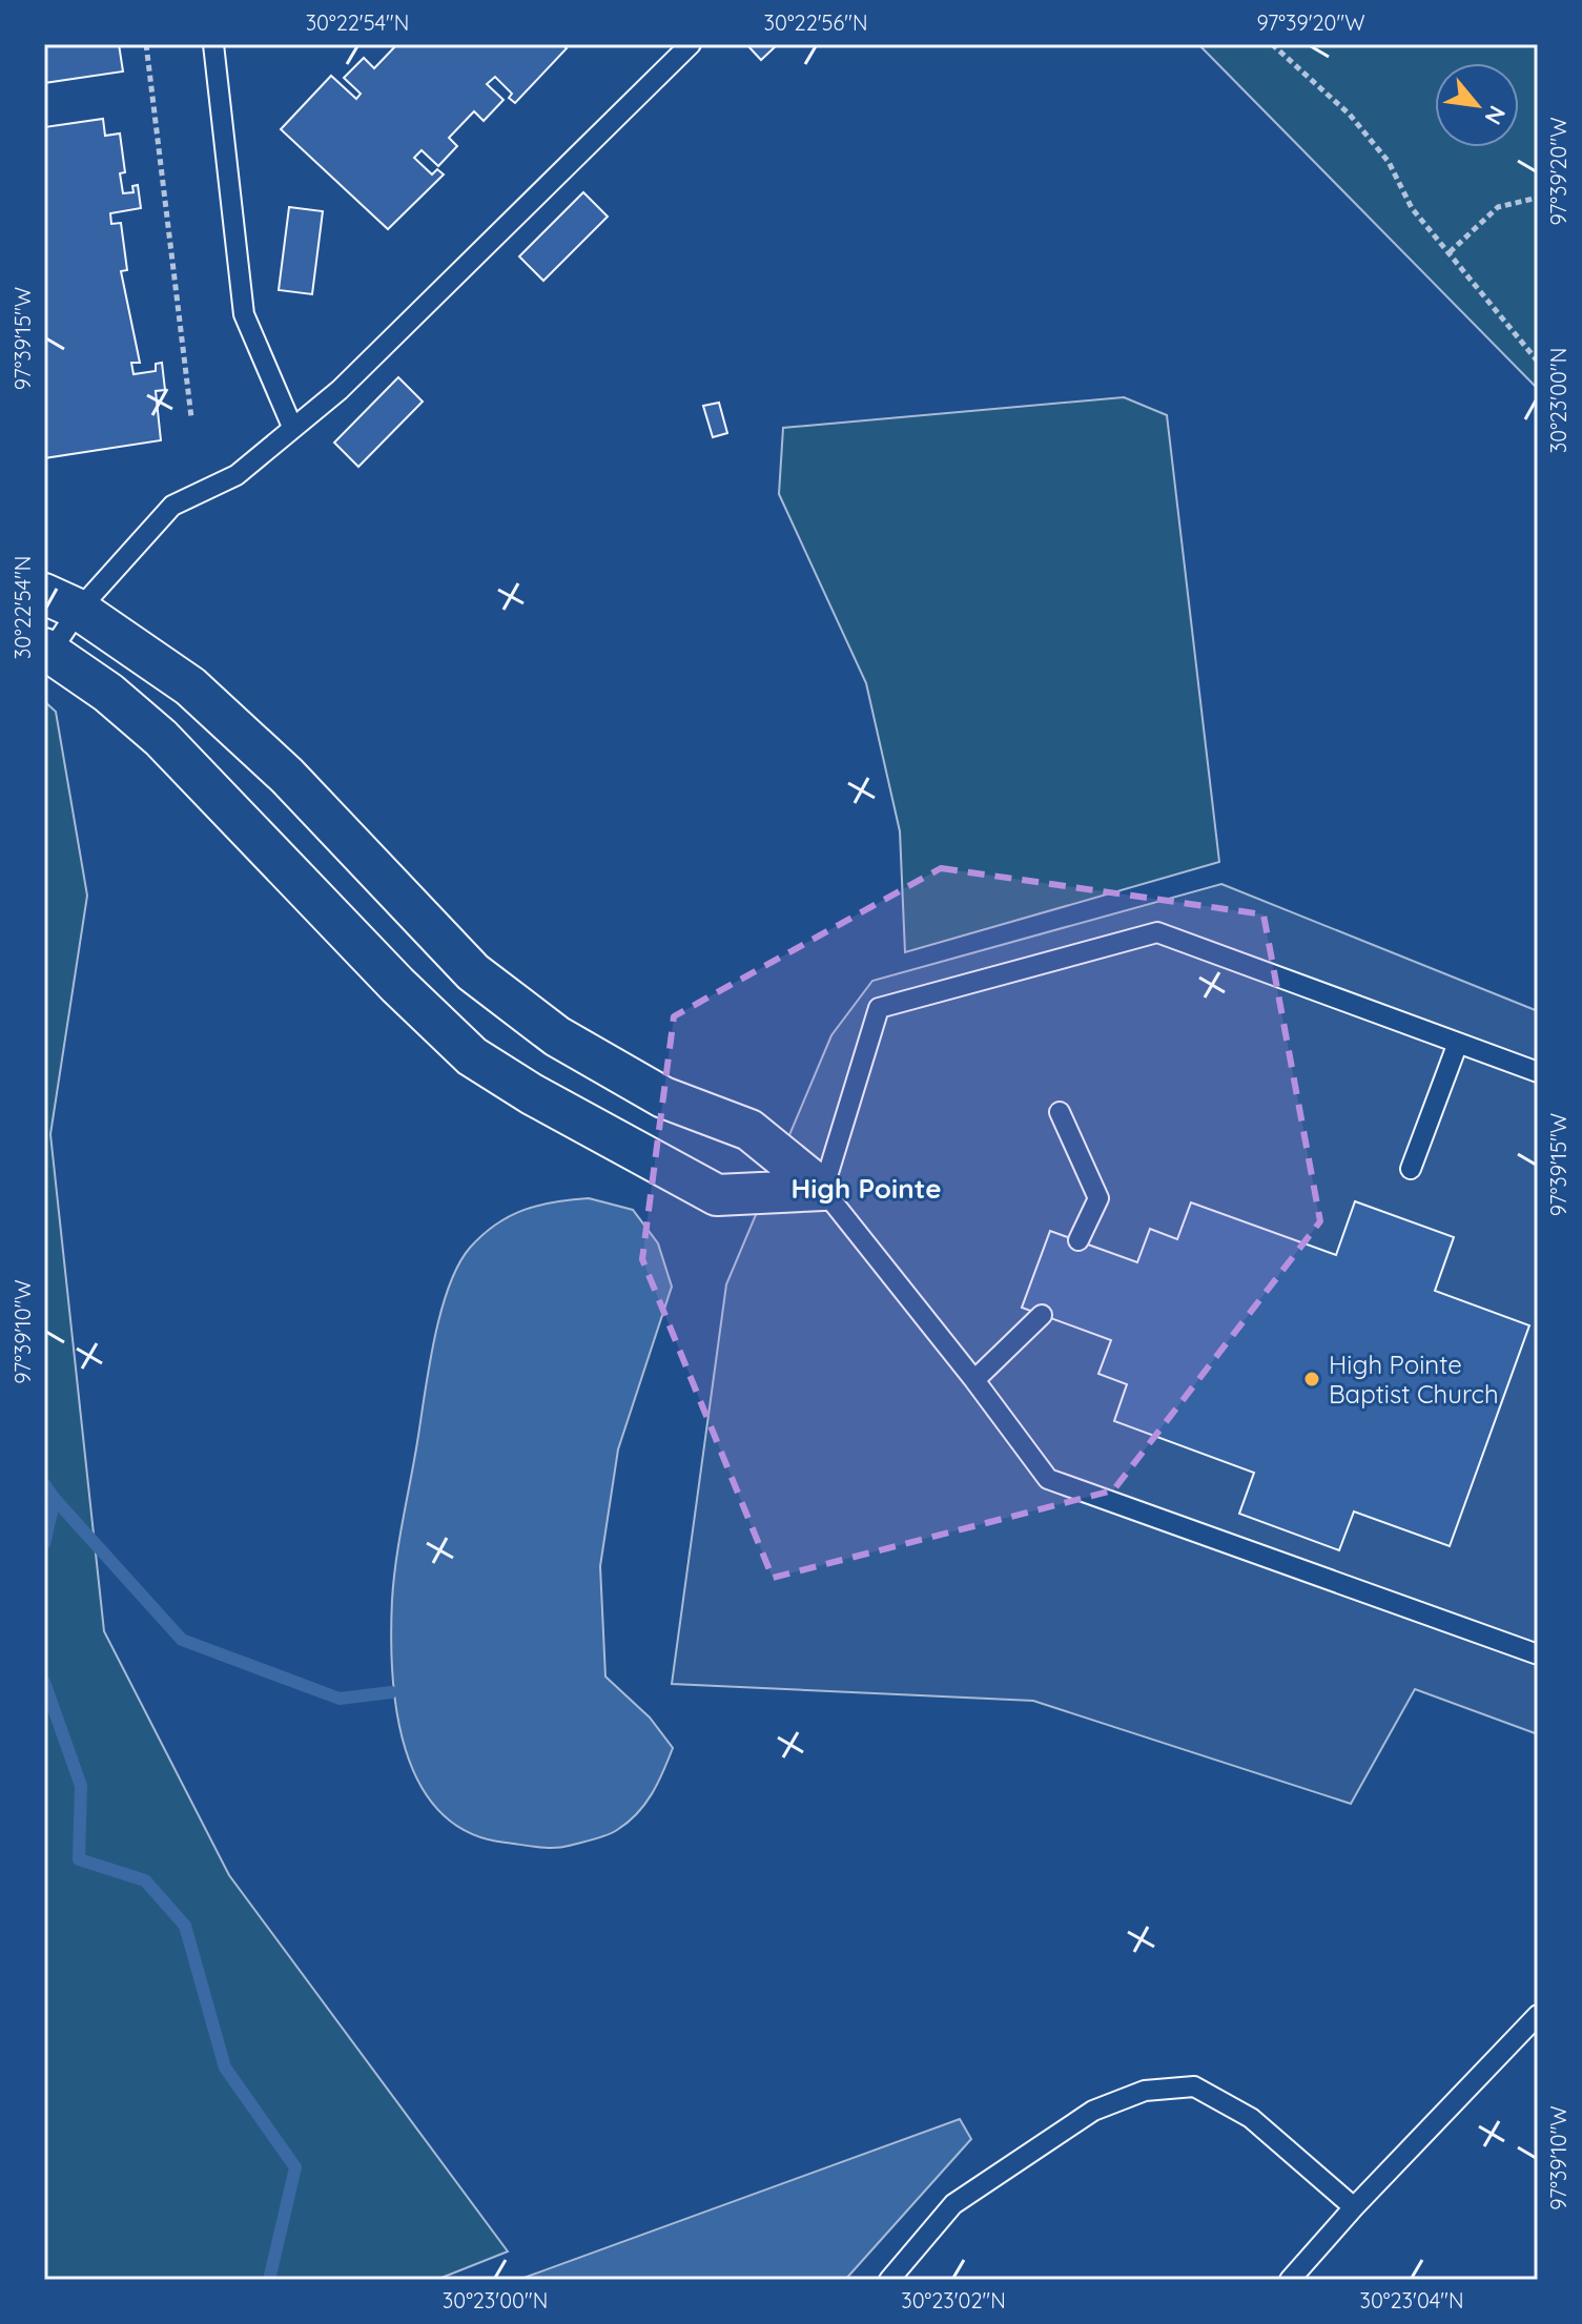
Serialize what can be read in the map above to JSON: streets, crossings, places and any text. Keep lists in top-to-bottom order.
{
  "districts": ["High Pointe"],
  "places": ["High Pointe Baptist Church"],
  "north": "bottom right",
  "coordinates": [
    "30°22'54\"N",
    "30°22'56\"N",
    "97°39'20\"W",
    "97°39'15\"W",
    "30°23'00\"N",
    "97°39'10\"W",
    "30°23'02\"N",
    "30°23'04\"N"
  ]
}
